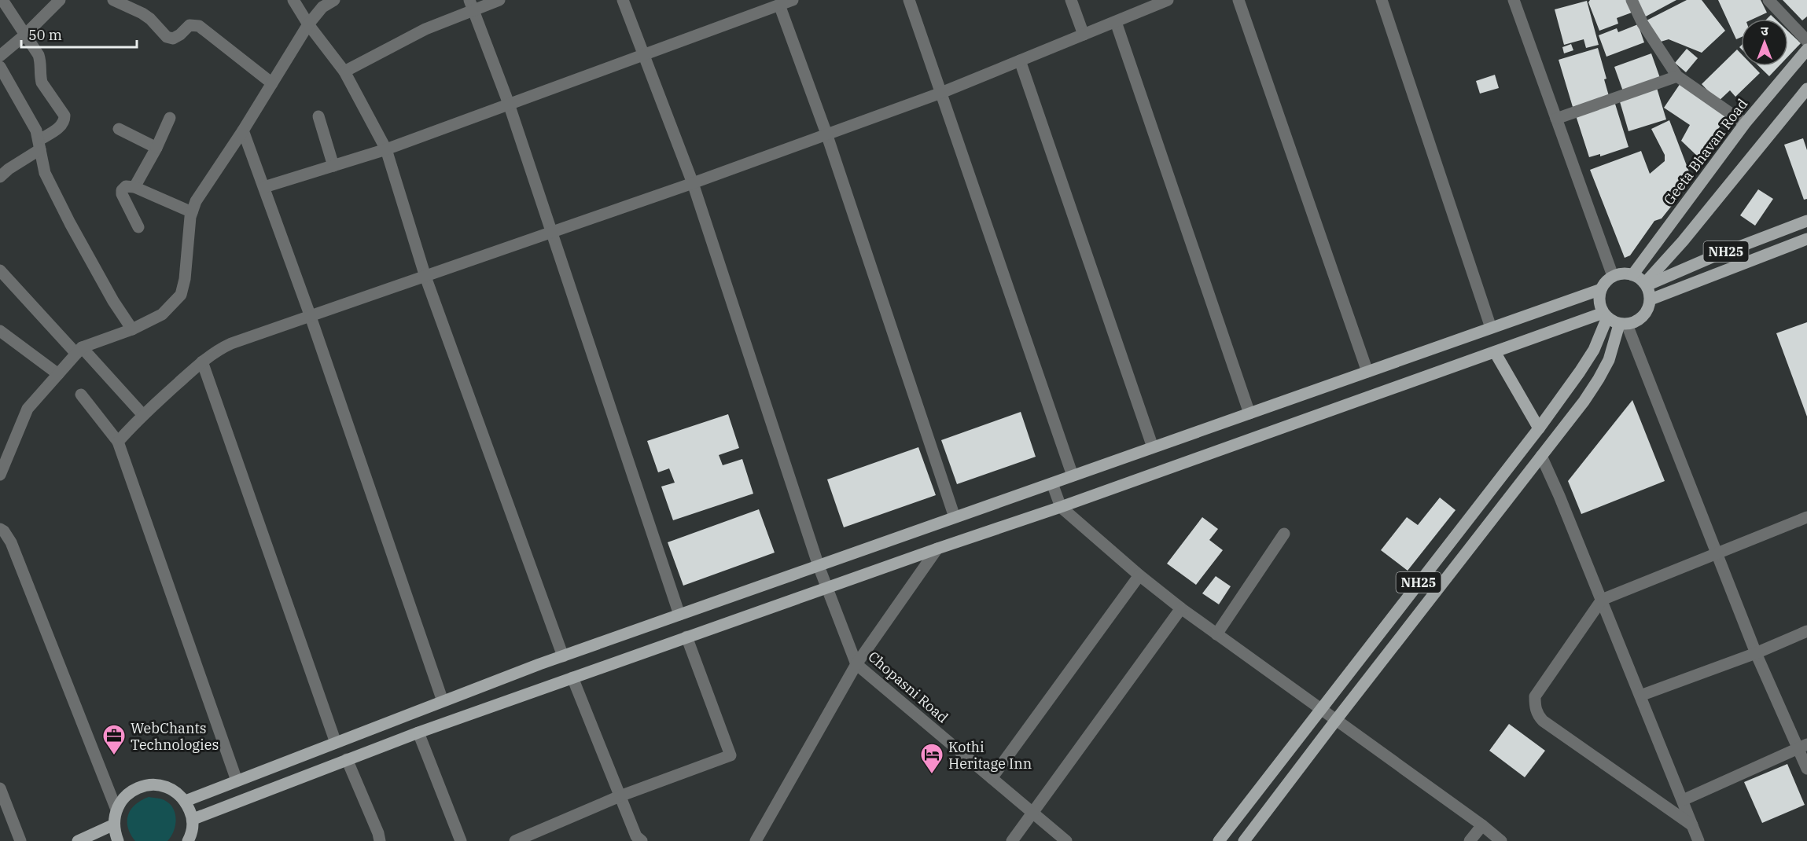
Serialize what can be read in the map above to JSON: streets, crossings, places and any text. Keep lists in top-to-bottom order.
{
  "streets": {
    "main road": ["Geeta Bhavan Road", "NH25"],
    "street": ["Chopasni Road"]
  },
  "crossings": [
    ["Geeta Bhavan Road", "NH25"]
  ],
  "places": {
    "office": ["WebChants Technologies"],
    "hotel": ["Kothi Heritage Inn"]
  },
  "scale_bar": "50 m",
  "north": "top"
}
